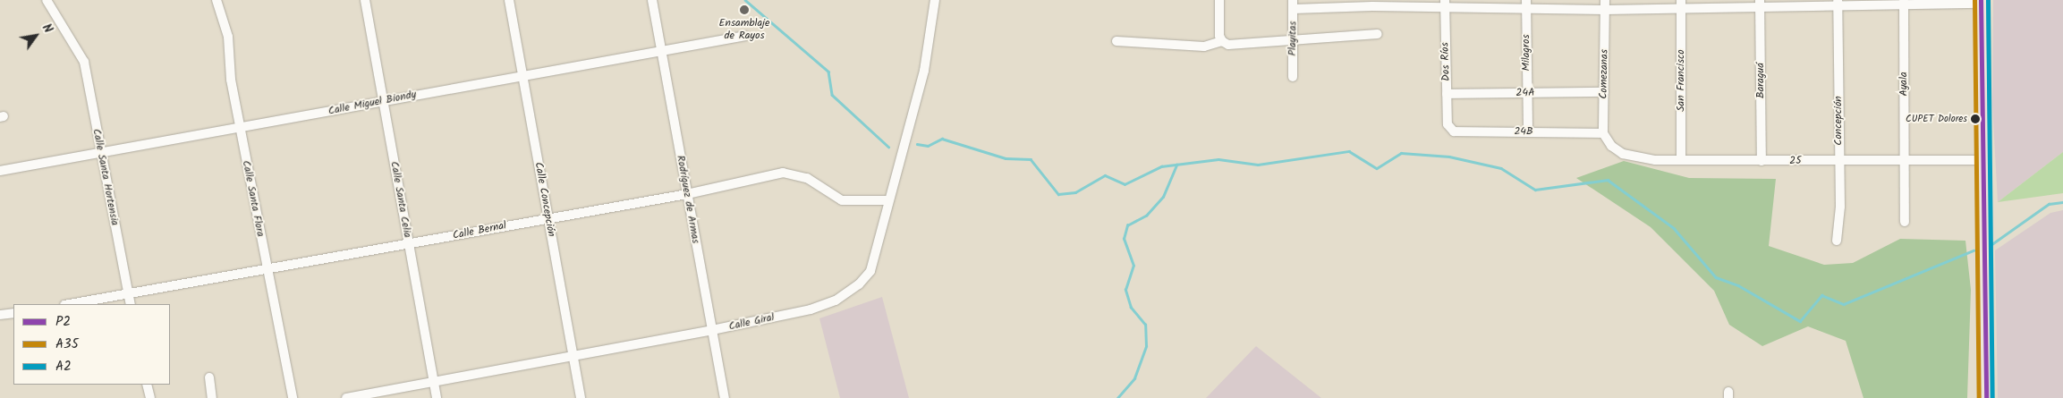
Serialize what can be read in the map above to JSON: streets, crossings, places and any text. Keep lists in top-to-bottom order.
{
  "streets": {
    "street": [
      "Playitas",
      "Milagros",
      "Dos Ríos",
      "Comezanas",
      "San Francisco",
      "Baraguá",
      "Ayala",
      "24A",
      "Calle Miguel Biondy",
      "Concepción",
      "24B",
      "25",
      "Calle Santa Hortensia",
      "Calle Santa Flora",
      "Calle Santa Celia",
      "Calle Concepción",
      "Rodríguez de Armas",
      "Calle Bernal",
      "Calle Giral"
    ]
  },
  "crossings": [
    ["Milagros", "24A"],
    ["Milagros", "24B"],
    ["Dos Ríos", "24A"],
    ["Dos Ríos", "24B"],
    ["Comezanas", "24A"],
    ["Comezanas", "24B"],
    ["Comezanas", "25"],
    ["San Francisco", "25"],
    ["Baraguá", "25"],
    ["Ayala", "25"],
    ["Calle Miguel Biondy", "Calle Santa Hortensia"],
    ["Calle Miguel Biondy", "Calle Santa Flora"],
    ["Calle Miguel Biondy", "Calle Santa Celia"],
    ["Calle Miguel Biondy", "Calle Concepción"],
    ["Calle Miguel Biondy", "Rodríguez de Armas"],
    ["Concepción", "25"],
    ["24B", "25"],
    ["Calle Santa Hortensia", "Calle Bernal"],
    ["Calle Santa Flora", "Calle Bernal"],
    ["Calle Santa Celia", "Calle Bernal"],
    ["Calle Santa Celia", "Calle Giral"],
    ["Calle Concepción", "Calle Bernal"],
    ["Calle Concepción", "Calle Giral"],
    ["Rodríguez de Armas", "Calle Bernal"],
    ["Rodríguez de Armas", "Calle Giral"],
    ["Calle Bernal", "Calle Giral"]
  ],
  "places": ["Ensamblaje de Rayos", "CUPET Dolores"],
  "lines": ["transit line P2", "transit line A35", "transit line A2"],
  "legend": ["P2", "A35", "A2"],
  "north": "top right"
}
